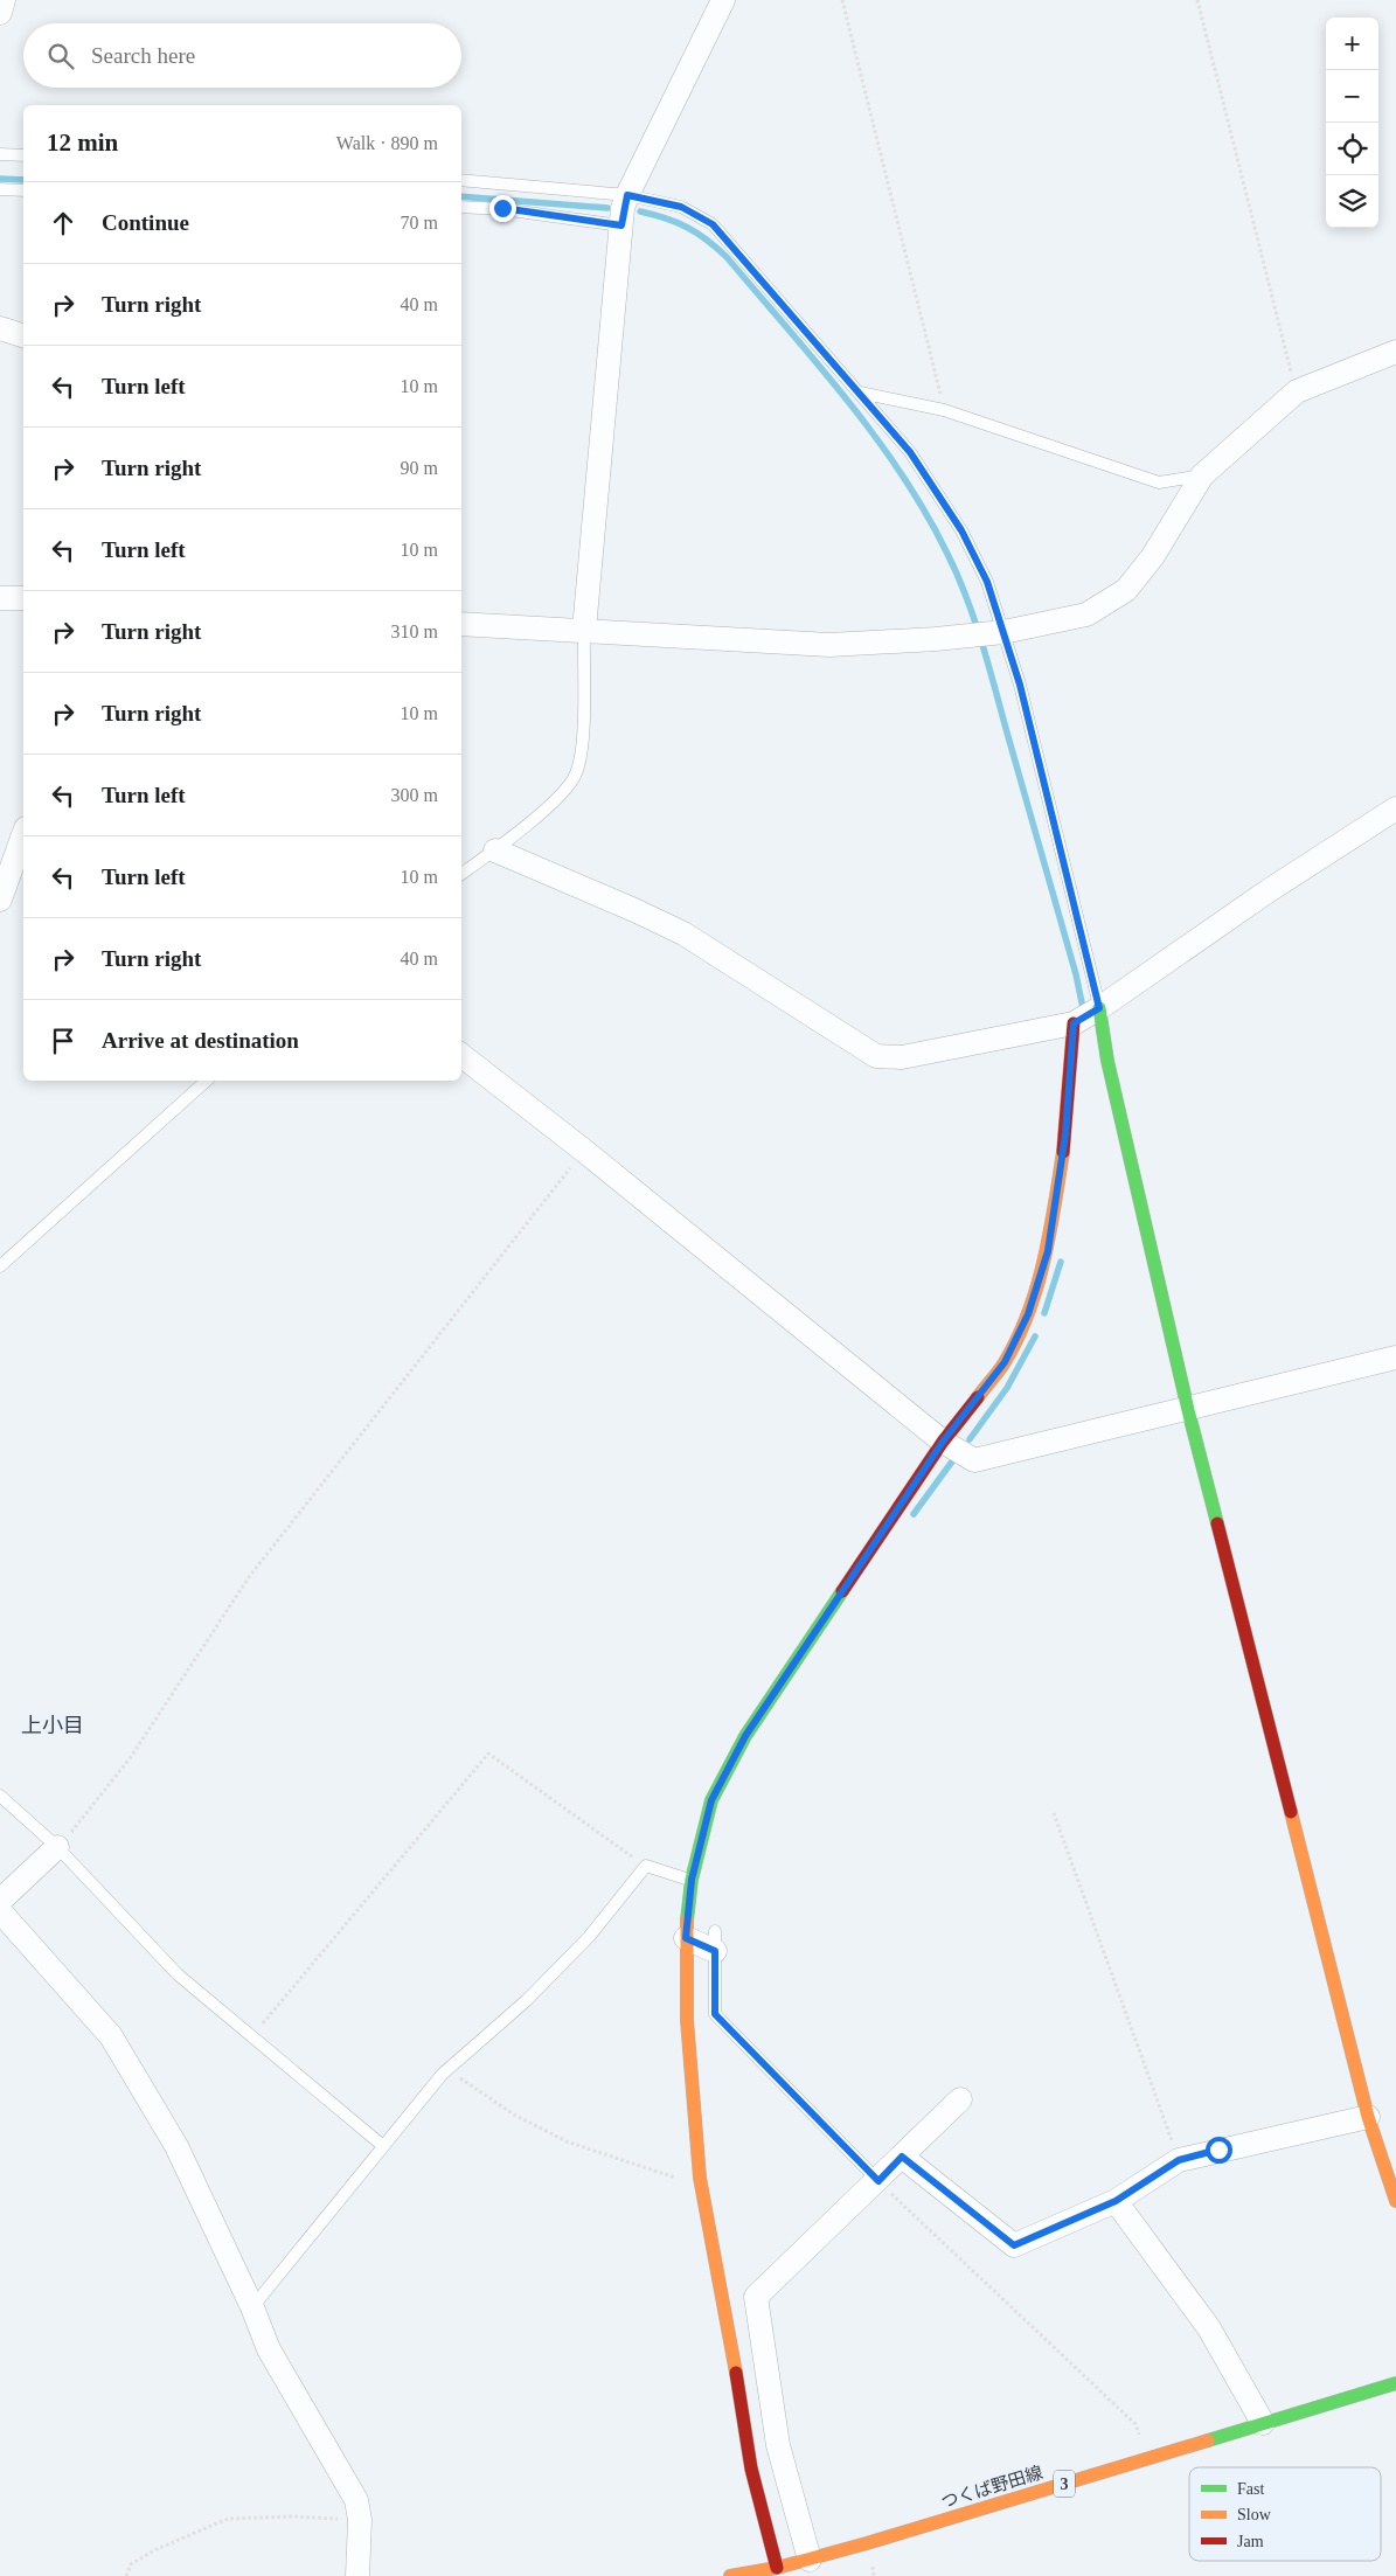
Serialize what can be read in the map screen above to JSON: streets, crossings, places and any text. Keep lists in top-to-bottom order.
{
  "streets": {
    "street": ["3", "つくば野田線"]
  },
  "districts": ["上小目"],
  "legend": ["Fast", "Slow", "Jam"],
  "page": {
    "map_buttons": ["+", "−"],
    "search": "Search here",
    "heading": ["12 min", "Walk · 890 m"],
    "list": [
      ["Continue", "70 m"],
      ["Turn right", "40 m"],
      ["Turn left", "10 m"],
      ["Turn right", "90 m"],
      ["Turn left", "10 m"],
      ["Turn right", "310 m"],
      ["Turn right", "10 m"],
      ["Turn left", "300 m"],
      ["Turn left", "10 m"],
      ["Turn right", "40 m"],
      "Arrive at destination"
    ]
  }
}
